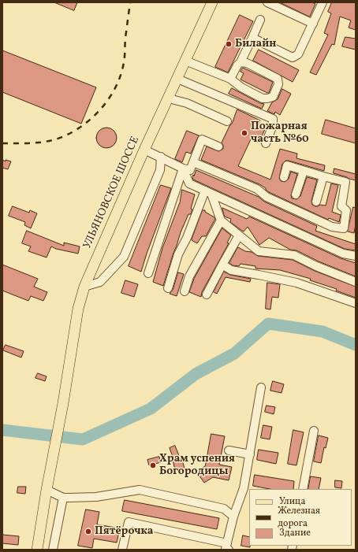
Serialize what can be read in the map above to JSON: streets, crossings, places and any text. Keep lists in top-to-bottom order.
{
  "streets": {
    "main road": ["УЛЬЯНОВСКОЕ ШОССЕ"]
  },
  "places": [
    "Билайн",
    "Пожарная часть №60",
    "Храм успения Богородицы",
    "Пятёрочка"
  ],
  "legend": ["Улица", "Железная дорога", "Здание"]
}
